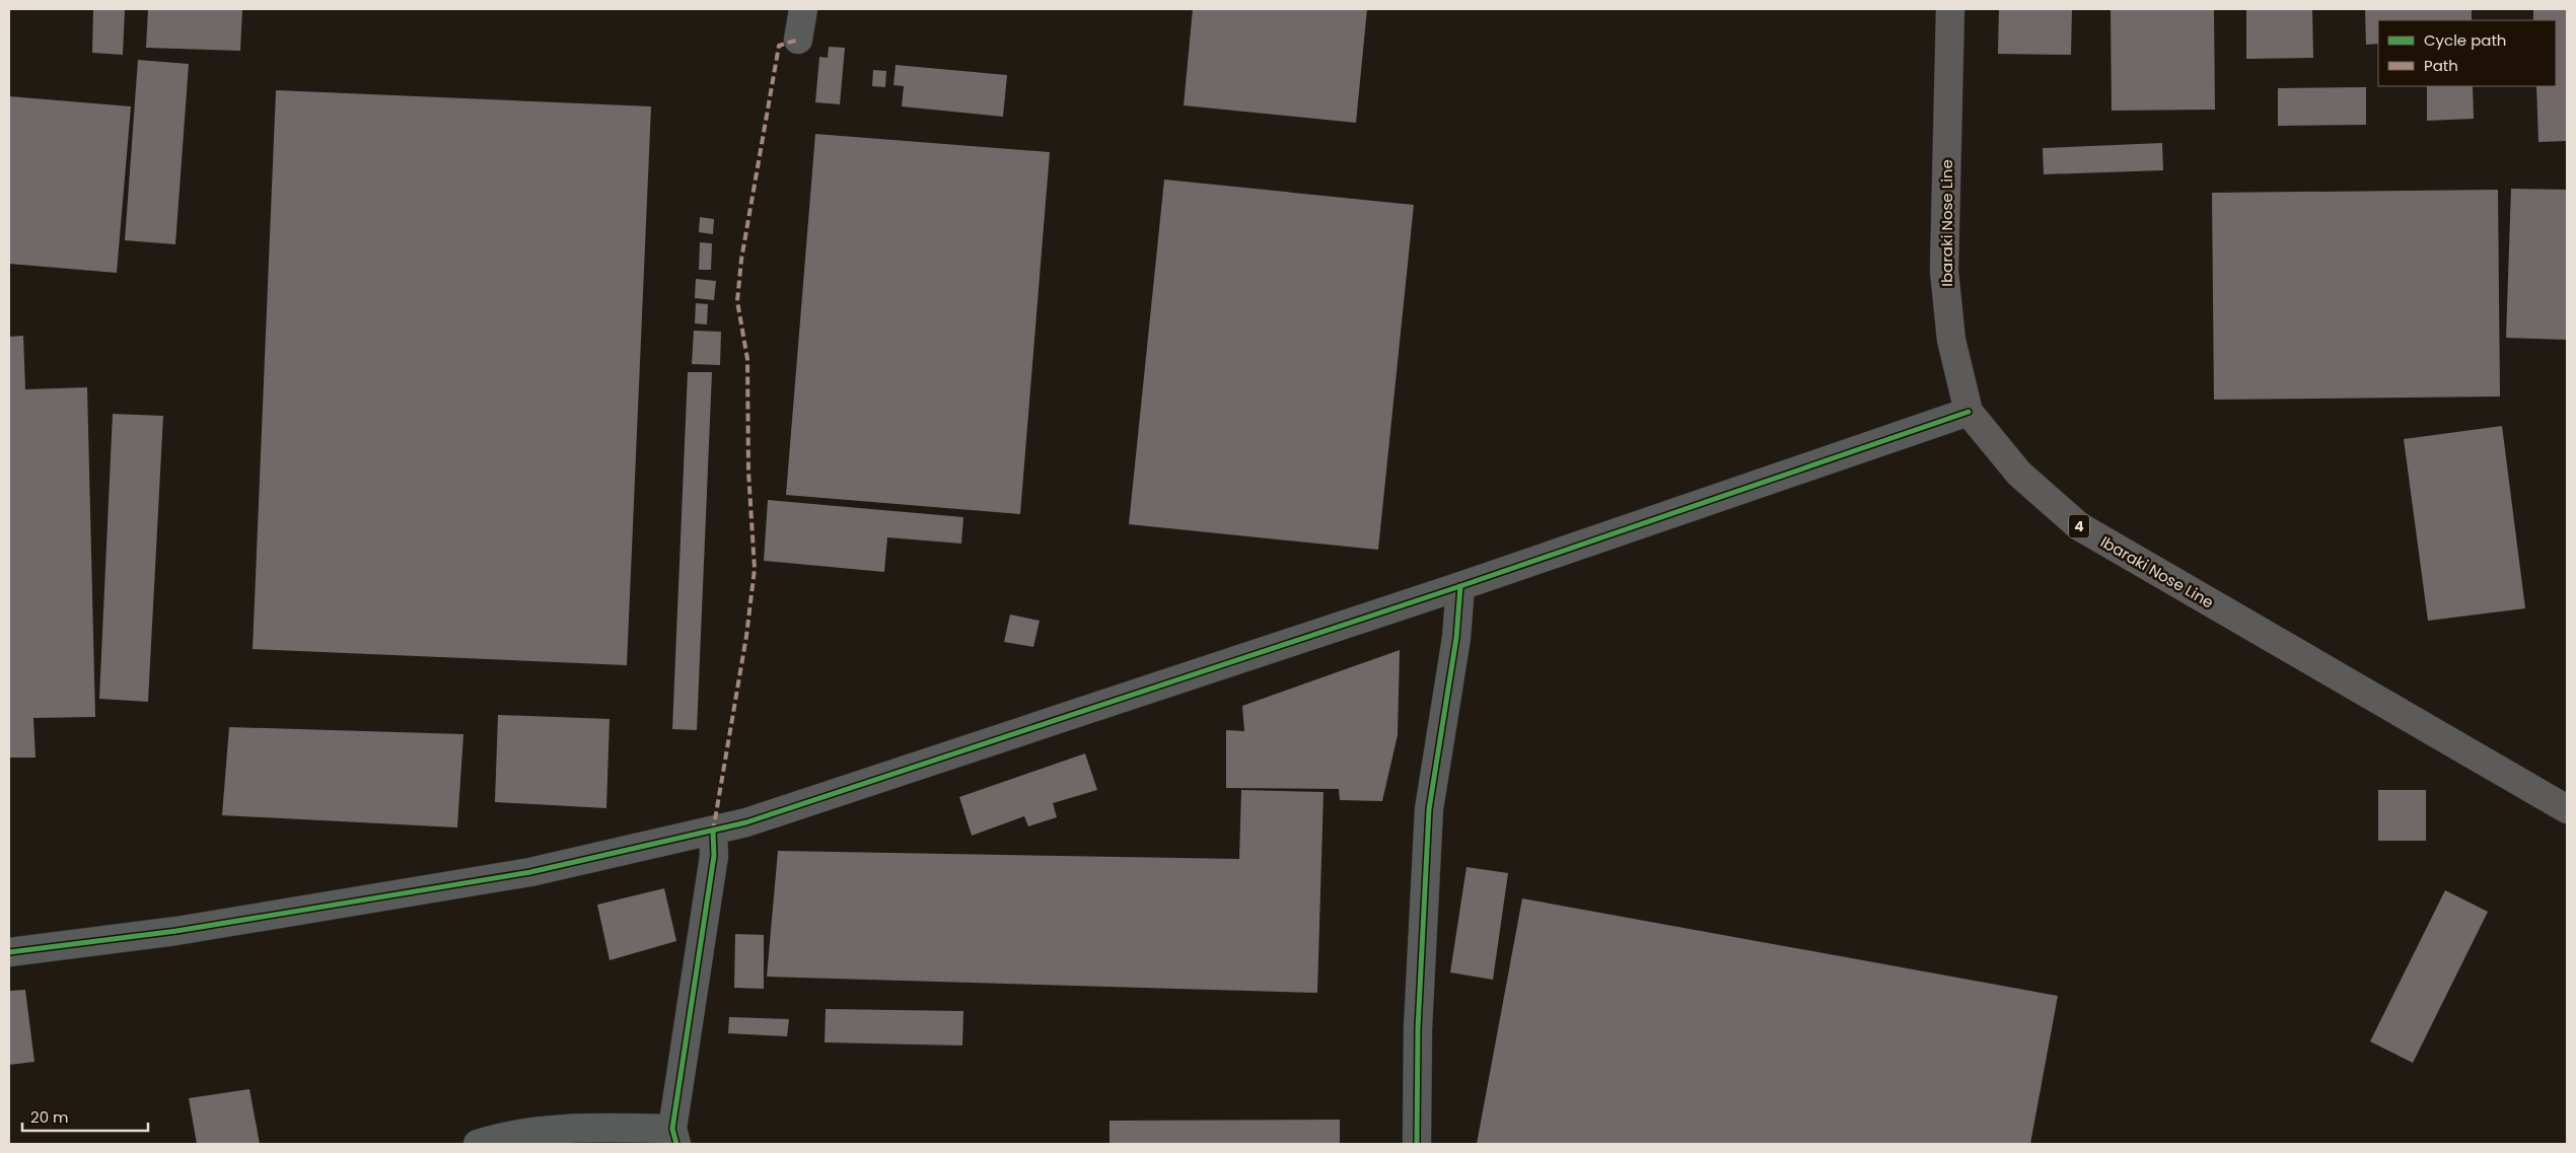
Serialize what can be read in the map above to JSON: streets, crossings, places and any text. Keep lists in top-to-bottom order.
{
  "streets": {
    "main road": ["Ibaraki Nose Line", "4"]
  },
  "legend": ["Cycle path", "Path"],
  "scale_bar": "20 m"
}
